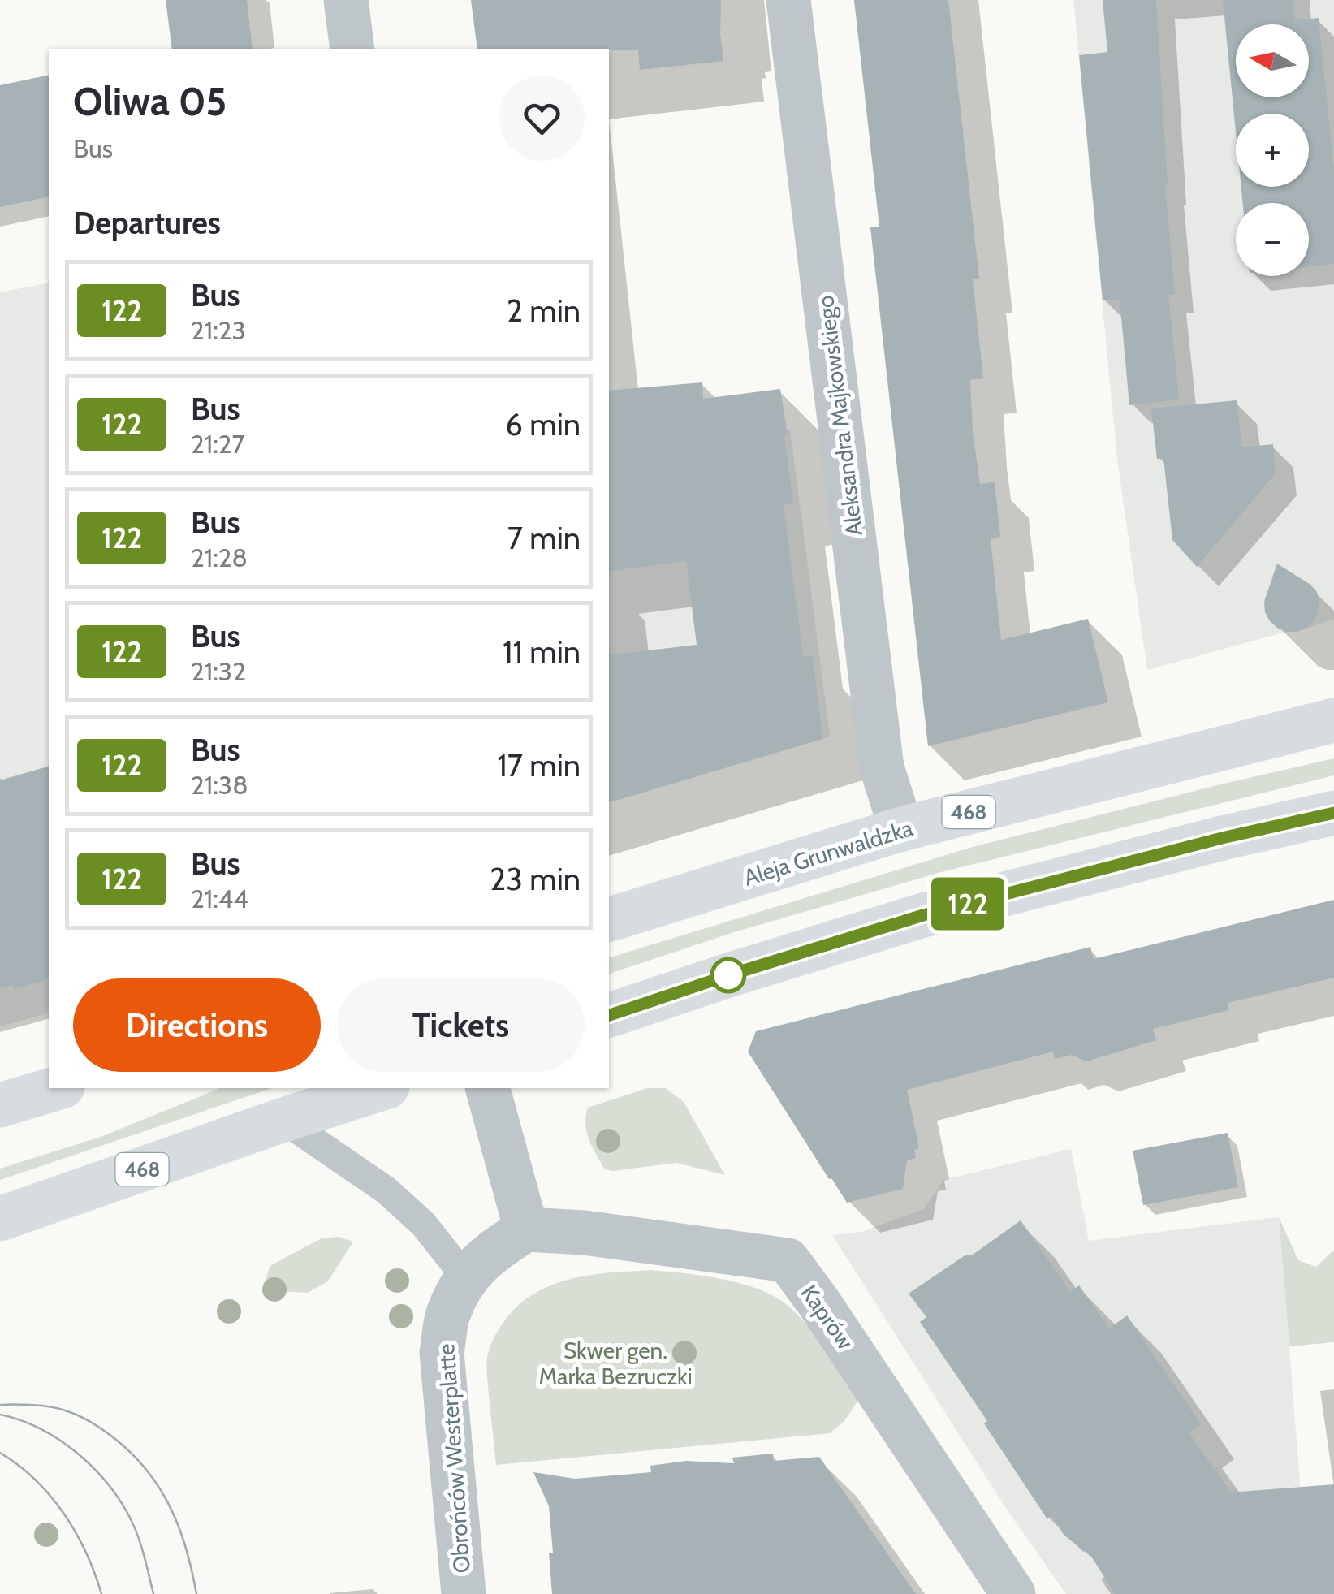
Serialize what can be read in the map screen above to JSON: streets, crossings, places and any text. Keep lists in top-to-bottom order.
{
  "streets": {
    "main road": ["468", "Aleja Grunwaldzka"],
    "street": ["Aleksandra Majkowskiego", "Kaprów", "Obrońców Westerplatte"]
  },
  "crossings": [
    ["Aleksandra Majkowskiego", "Aleja Grunwaldzka"],
    ["Kaprów", "Obrońców Westerplatte"]
  ],
  "parks": ["Skwer gen. Marka Bezruczki"],
  "lines": ["bus line 122"],
  "north": "left",
  "page": {
    "on_map": "122",
    "map_buttons": ["+", "−"],
    "heading": [
      ["Oliwa 05", "Bus"],
      "Departures"
    ],
    "list": [
      {
        "mark": "122",
        "name": "Bus",
        "note": "21:23",
        "value": "2 min"
      },
      {
        "mark": "122",
        "name": "Bus",
        "note": "21:27",
        "value": "6 min"
      },
      {
        "mark": "122",
        "name": "Bus",
        "note": "21:28",
        "value": "7 min"
      },
      {
        "mark": "122",
        "name": "Bus",
        "note": "21:32",
        "value": "11 min"
      },
      {
        "mark": "122",
        "name": "Bus",
        "note": "21:38",
        "value": "17 min"
      },
      {
        "mark": "122",
        "name": "Bus",
        "note": "21:44",
        "value": "23 min"
      }
    ],
    "buttons": ["Directions", "Tickets"]
  }
}
